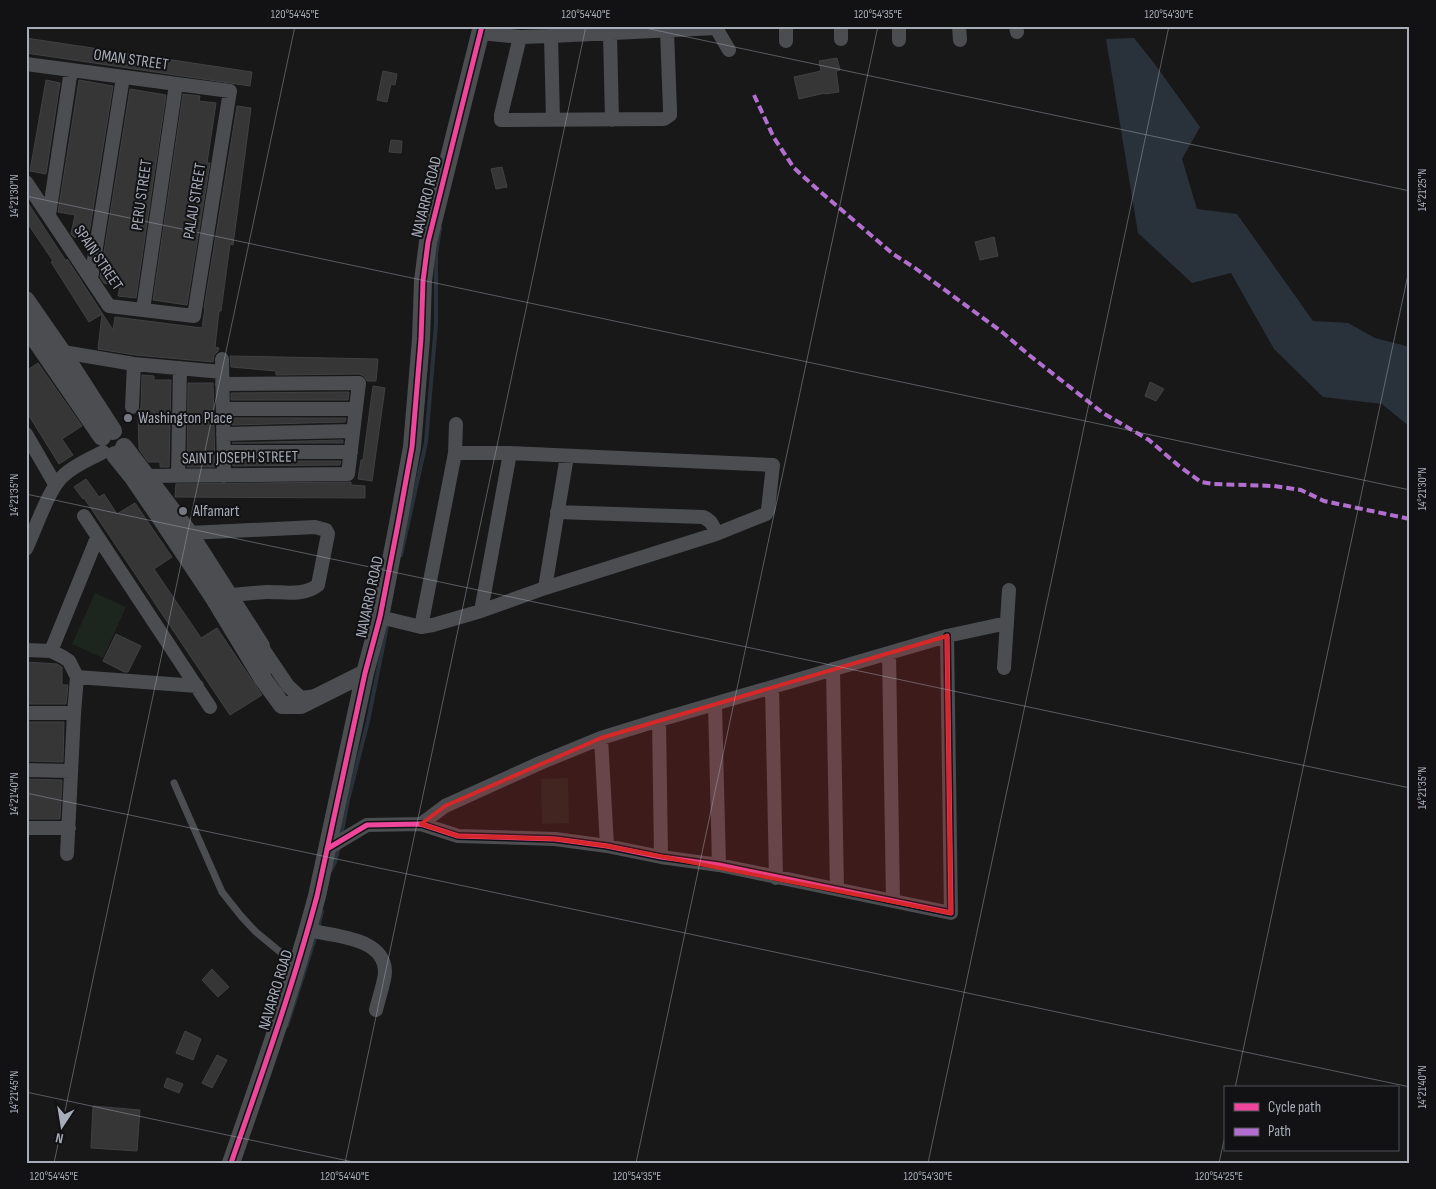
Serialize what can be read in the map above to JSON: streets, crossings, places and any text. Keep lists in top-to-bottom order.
{
  "streets": {
    "street": [
      "OMAN STREET",
      "PERU STREET",
      "NAVARRO ROAD",
      "PALAU STREET",
      "SPAIN STREET",
      "SAINT JOSEPH STREET"
    ]
  },
  "crossings": [
    ["OMAN STREET", "PERU STREET"],
    ["OMAN STREET", "PALAU STREET"],
    ["PERU STREET", "SPAIN STREET"],
    ["PALAU STREET", "SPAIN STREET"]
  ],
  "places": ["Washington Place", "Alfamart"],
  "legend": ["Cycle path", "Path"],
  "north": "bottom",
  "coordinates": [
    "120°54'45\"E",
    "120°54'40\"E",
    "120°54'35\"E",
    "120°54'30\"E",
    "14°21'25\"N",
    "14°21'30\"N",
    "14°21'35\"N",
    "14°21'40\"N",
    "14°21'45\"N",
    "120°54'25\"E"
  ]
}
